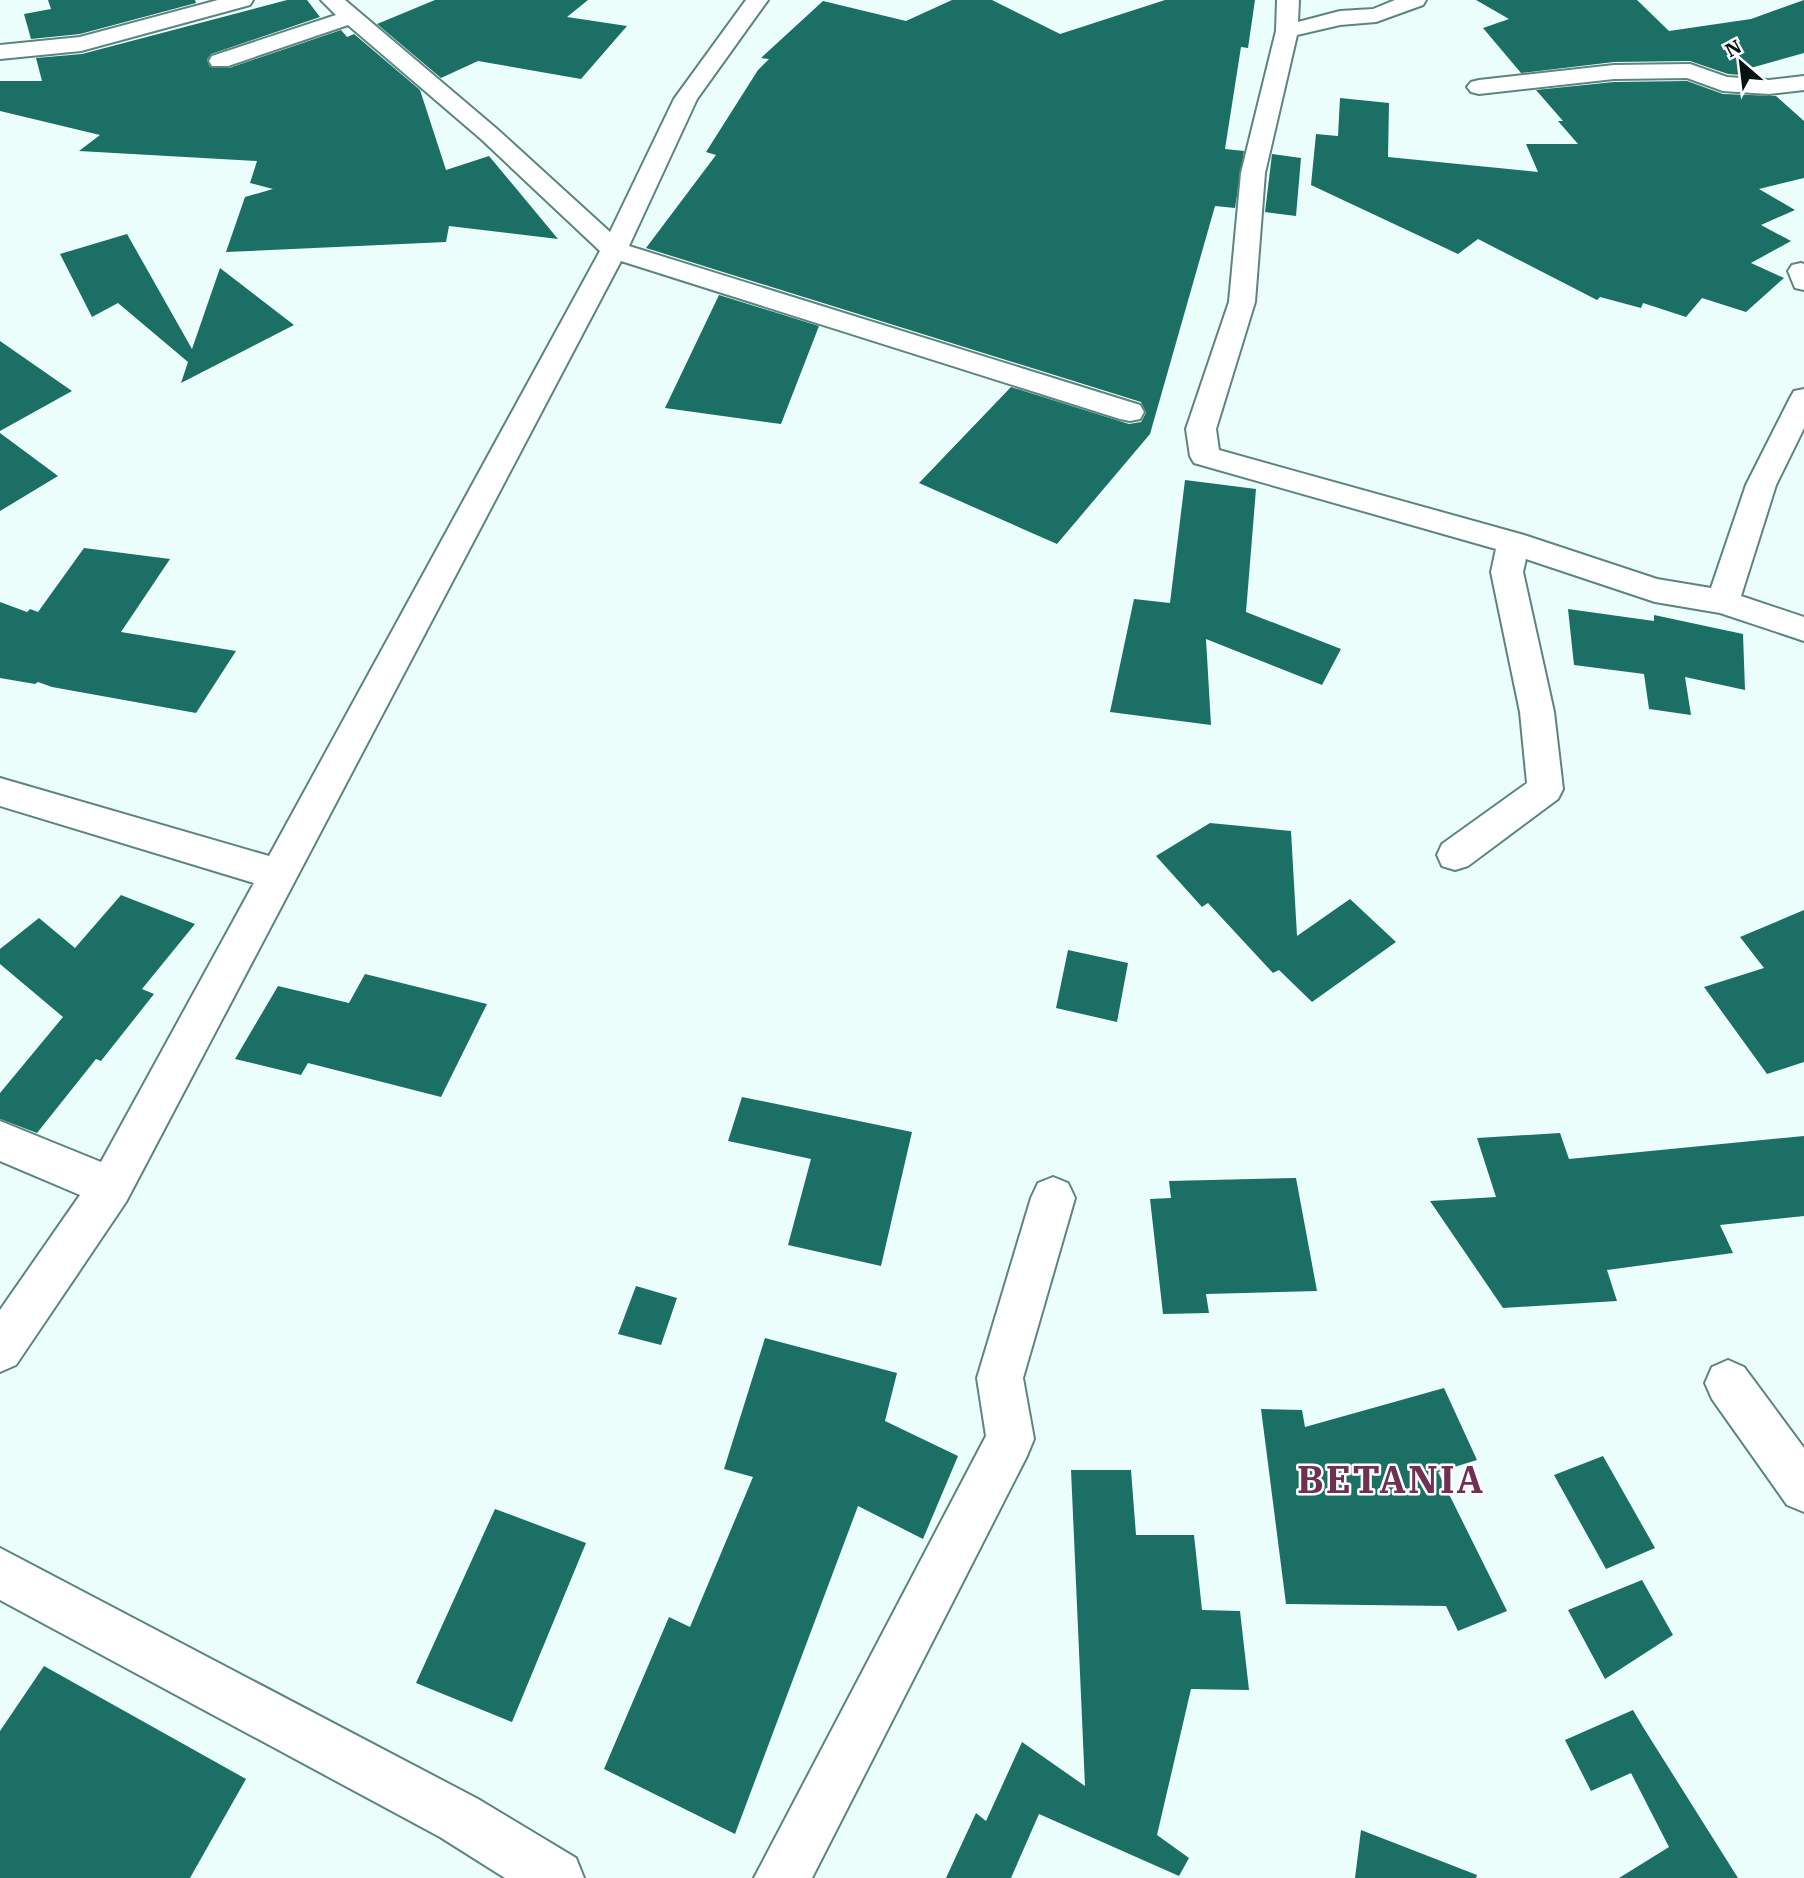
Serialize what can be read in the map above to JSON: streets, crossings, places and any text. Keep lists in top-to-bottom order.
{
  "districts": ["BETANIA"],
  "north": "top left"
}
